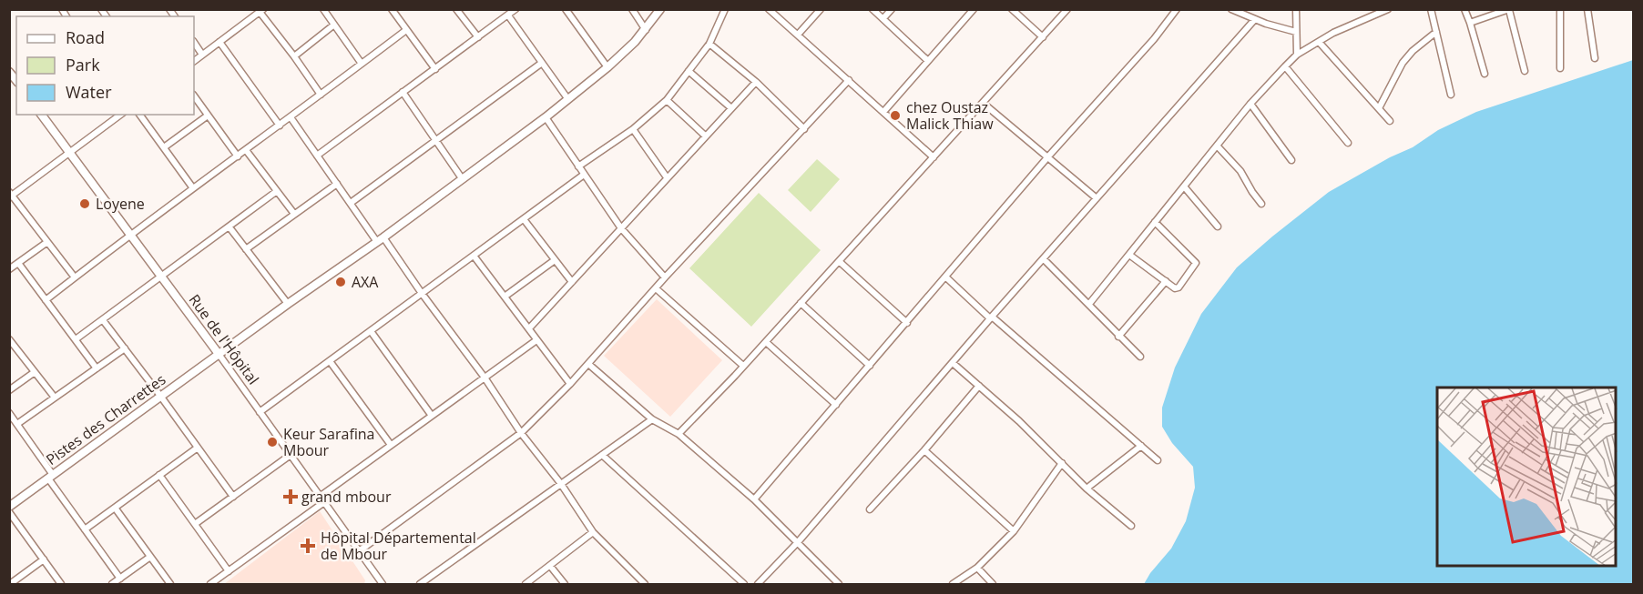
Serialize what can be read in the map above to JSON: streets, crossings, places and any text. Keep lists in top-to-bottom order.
{
  "streets": {
    "main road": ["Rue de l'Hôpital", "Pistes des Charrettes"]
  },
  "crossings": [
    ["Rue de l'Hôpital", "Pistes des Charrettes"]
  ],
  "places": {
    "other": [
      "chez Oustaz Malick Thiaw",
      "Loyene",
      "AXA",
      "Keur Sarafina Mbour"
    ],
    "health": ["grand mbour", "Hôpital Départemental de Mbour"]
  },
  "legend": ["Road", "Park", "Water"]
}
